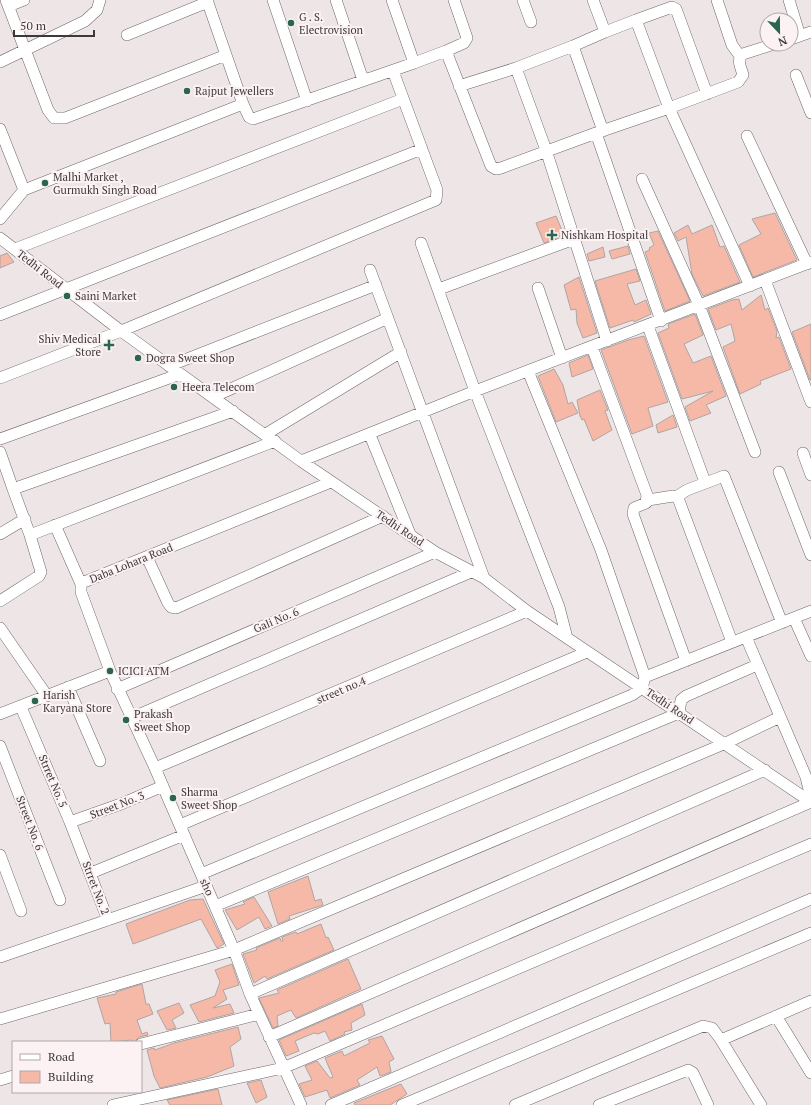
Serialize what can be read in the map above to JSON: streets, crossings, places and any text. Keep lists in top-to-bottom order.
{
  "streets": {
    "street": [
      "Tedhi Road",
      "Daba Lohara Road",
      "Gali No. 6",
      "street no.4",
      "Strret No. 5",
      "Street No. 3",
      "Street No. 6",
      "sho",
      "Strret No. 2"
    ]
  },
  "crossings": [
    ["Tedhi Road", "Daba Lohara Road"],
    ["Tedhi Road", "Gali No. 6"],
    ["Tedhi Road", "street no.4"],
    ["Daba Lohara Road", "sho"],
    ["Gali No. 6", "sho"],
    ["street no.4", "sho"],
    ["Strret No. 5", "Street No. 3"],
    ["Strret No. 5", "Strret No. 2"],
    ["Street No. 3", "sho"]
  ],
  "places": {
    "other": [
      "G . S. Electrovision",
      "Rajput Jewellers",
      "Malhi Market , Gurmukh Singh Road",
      "Saini Market",
      "Dogra Sweet Shop",
      "Heera Telecom",
      "ICICI ATM",
      "Harish Karyana Store",
      "Prakash Sweet Shop",
      "Sharma Sweet Shop"
    ],
    "health": ["Nishkam Hospital", "Shiv Medical Store"]
  },
  "legend": ["Road", "Building"],
  "scale_bar": "50 m",
  "north": "bottom"
}
